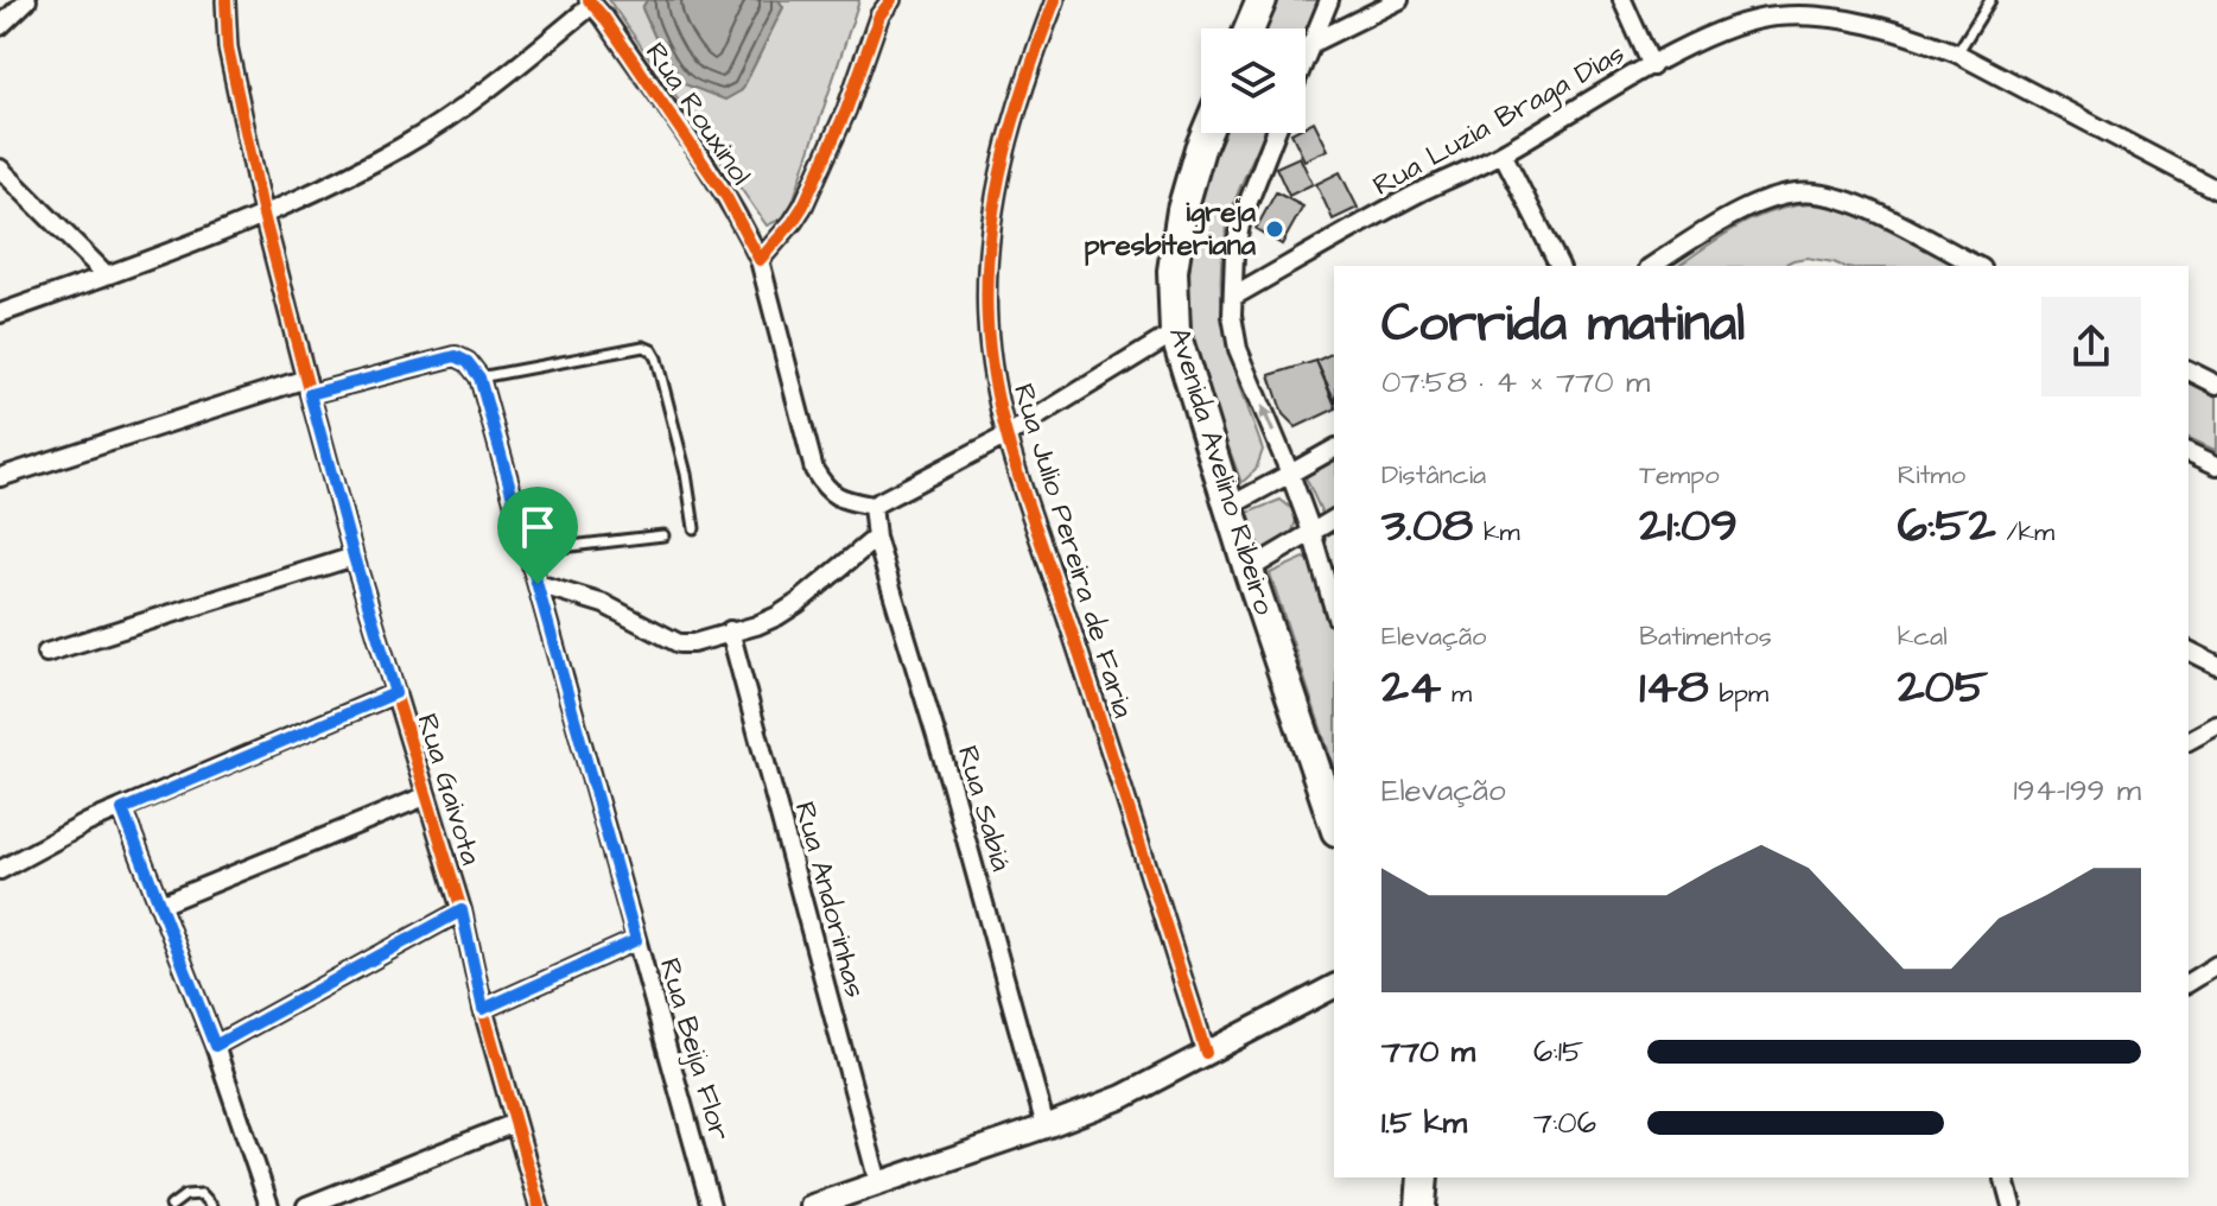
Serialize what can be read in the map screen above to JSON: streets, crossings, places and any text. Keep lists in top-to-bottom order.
{
  "streets": {
    "highway": ["Avenida Avelino Ribeiro"],
    "street": [
      "Rua Rouxinol",
      "Rua Luzia Braga Dias",
      "Rua Julio Pereira de Faria",
      "Rua Gaivota",
      "Rua Sabiá",
      "Rua Andorinhas",
      "Rua Beija Flor"
    ]
  },
  "crossings": [
    ["Rua Rouxinol", "Rua Sabiá"],
    ["Rua Gaivota", "Rua Beija Flor"]
  ],
  "places": ["igreja presbiteriana"],
  "page": {
    "heading": ["Corrida matinal", "07:58 · 4 × 770 m"],
    "stats": [
      ["Distância", "3.08 km"],
      ["Tempo", "21:09"],
      ["Ritmo", "6:52 /km"],
      ["Elevação", "24 m"],
      ["Batimentos", "148 bpm"],
      ["kcal", "205"]
    ],
    "chart": ["Elevação", "194–199 m"],
    "list": [
      {
        "name": "770 m",
        "note": "6:15"
      },
      {
        "name": "1.5 km",
        "note": "7:06"
      }
    ]
  }
}
